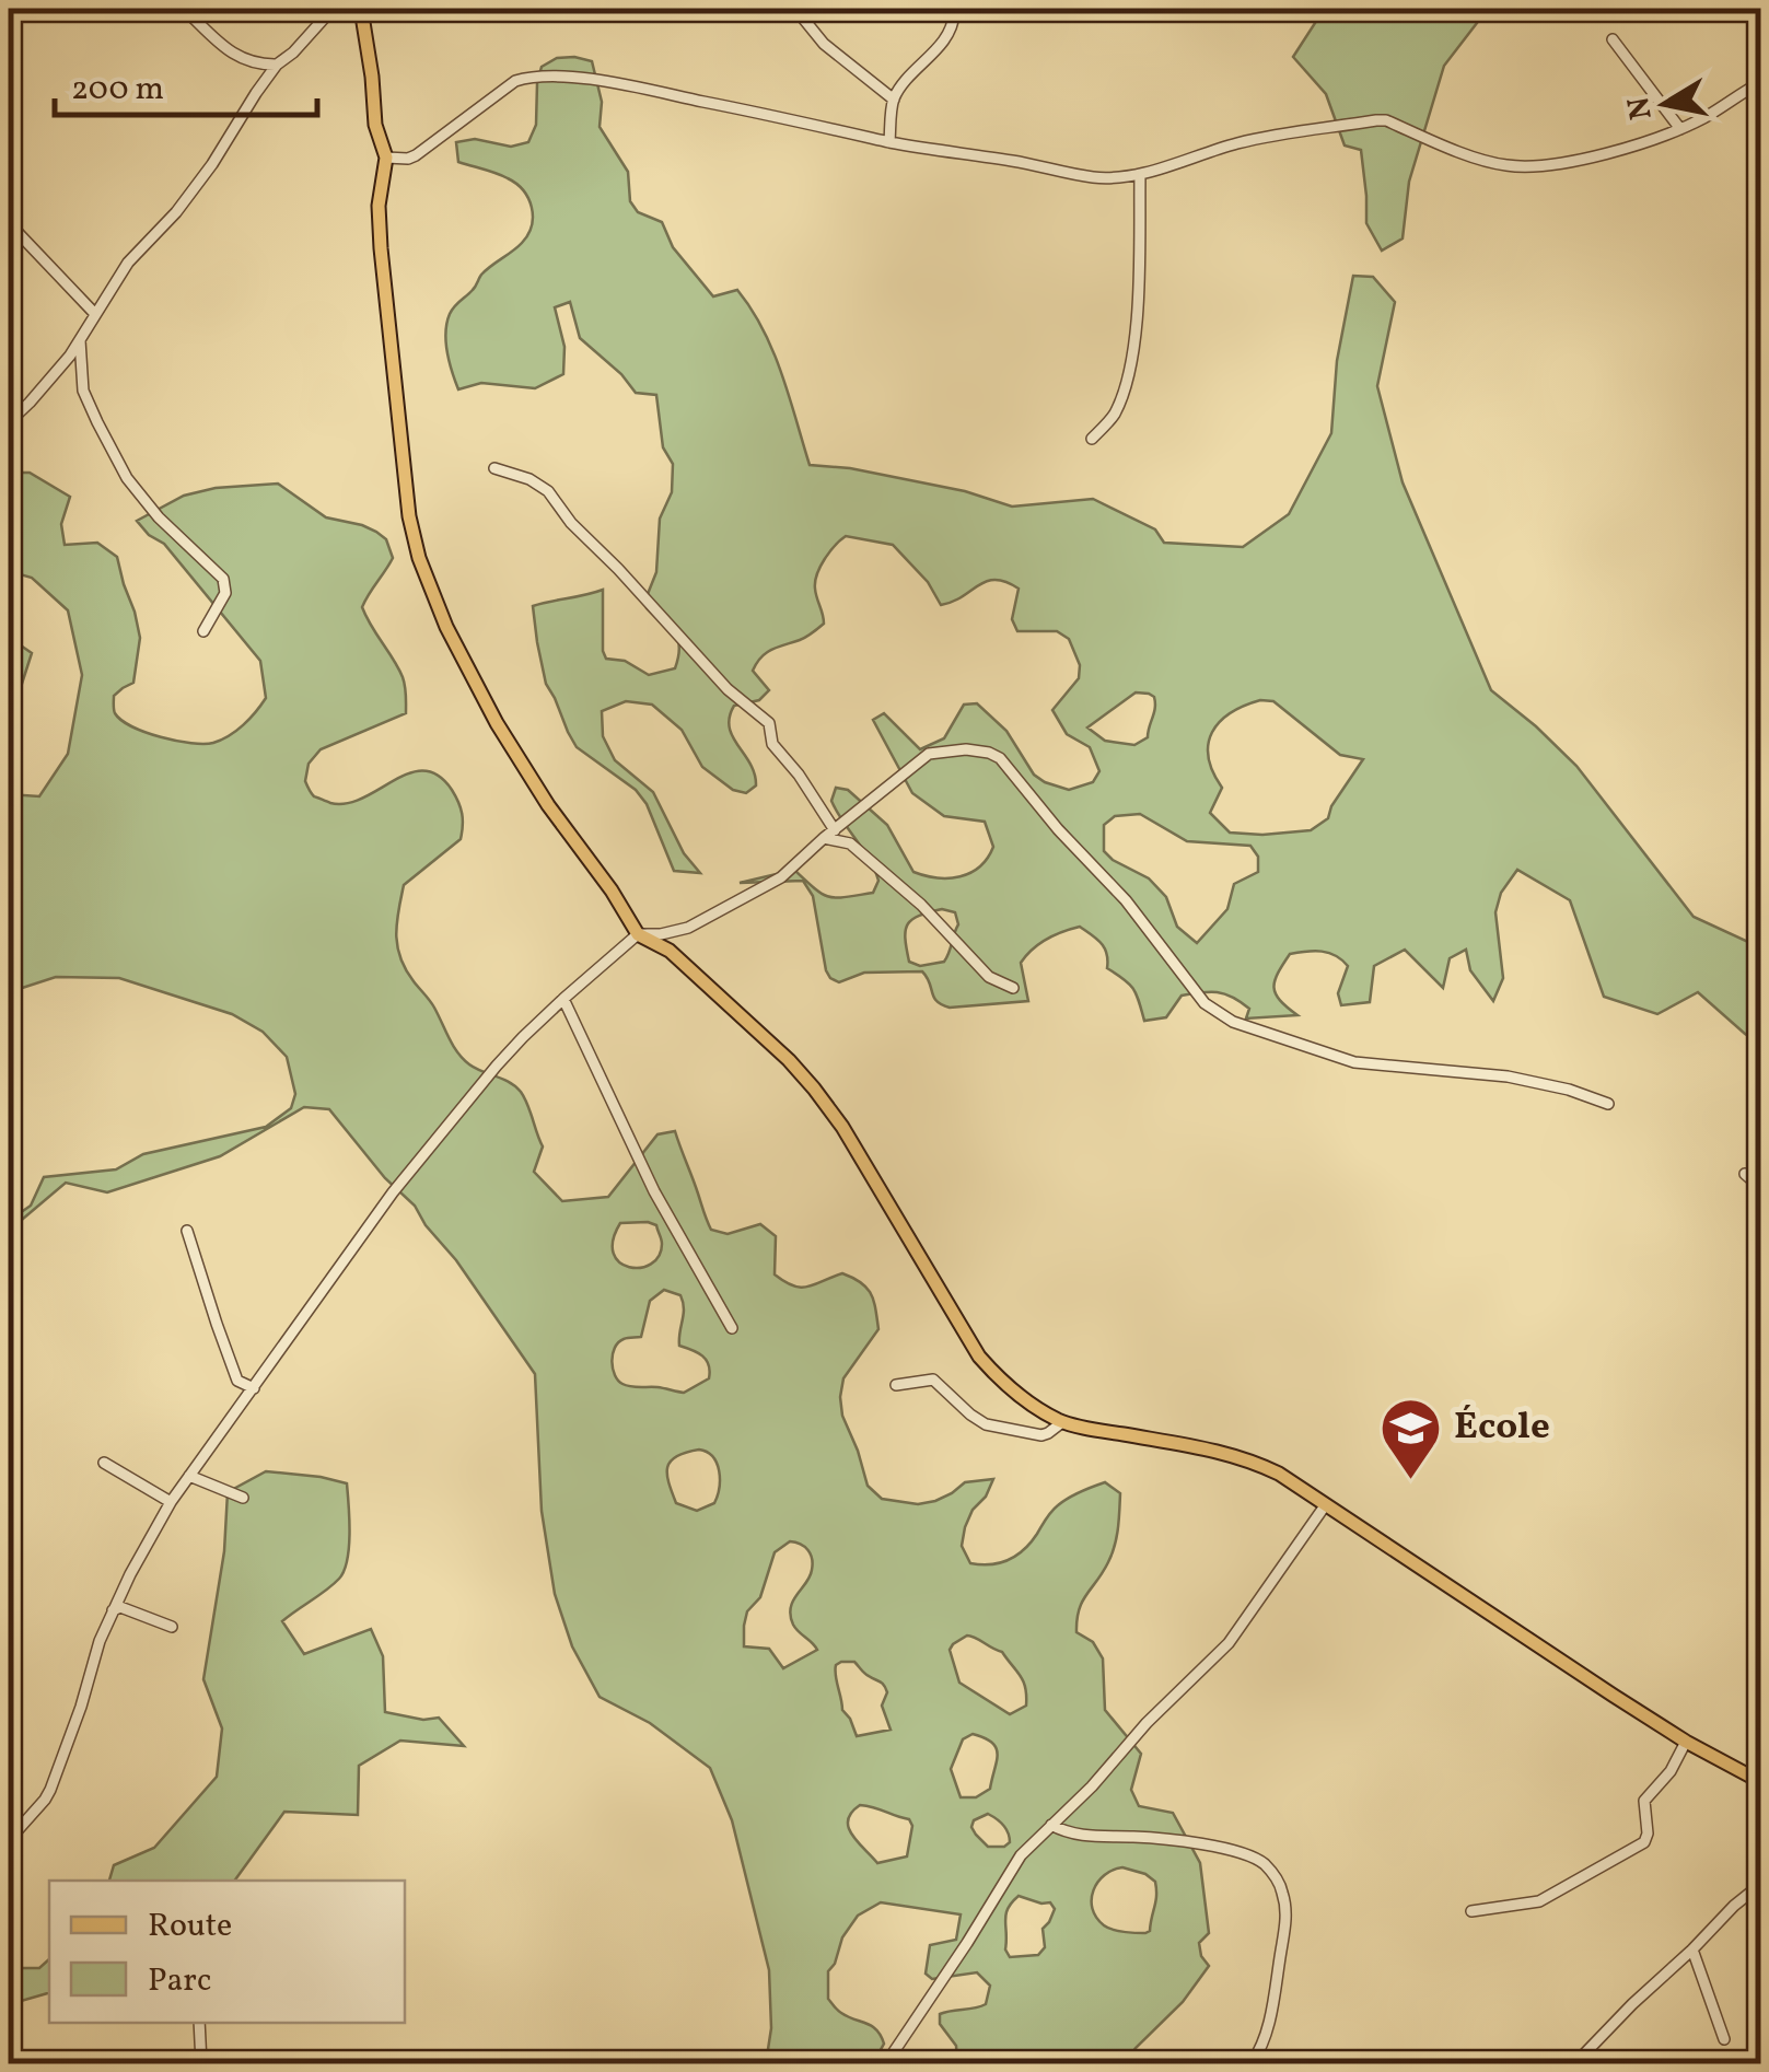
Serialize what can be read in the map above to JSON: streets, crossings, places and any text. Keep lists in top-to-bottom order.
{
  "places": {
    "school or university": ["École"]
  },
  "legend": ["Route", "Parc"],
  "scale_bar": "200 m",
  "north": "left"
}
